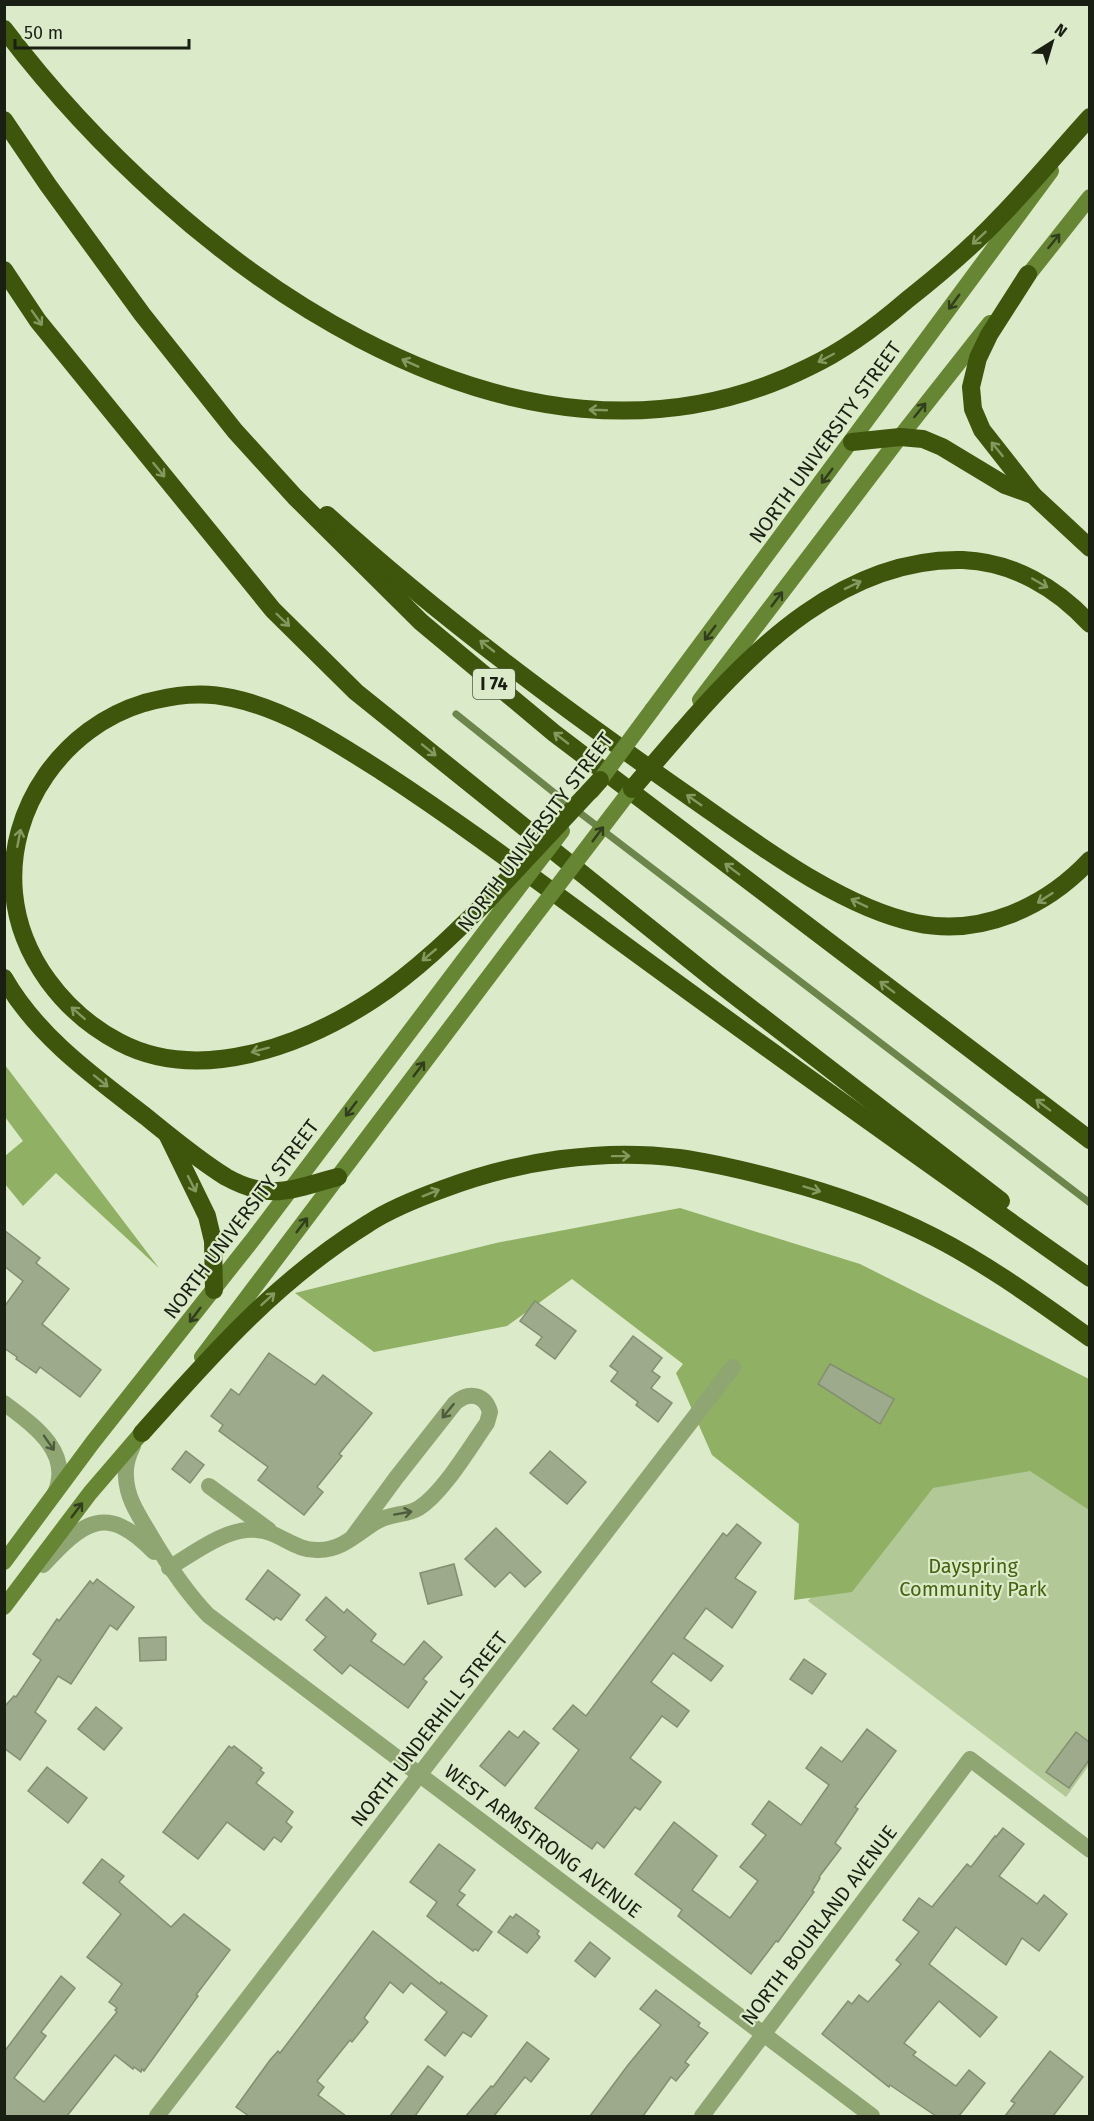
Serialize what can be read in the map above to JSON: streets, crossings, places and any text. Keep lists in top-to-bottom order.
{
  "streets": {
    "highway": ["I 74"],
    "main road": ["NORTH UNIVERSITY STREET"],
    "street": ["NORTH UNDERHILL STREET", "WEST ARMSTRONG AVENUE", "NORTH BOURLAND AVENUE"]
  },
  "crossings": [
    ["NORTH UNDERHILL STREET", "WEST ARMSTRONG AVENUE"],
    ["WEST ARMSTRONG AVENUE", "NORTH BOURLAND AVENUE"]
  ],
  "parks": ["Dayspring Community Park"],
  "scale_bar": "50 m",
  "north": "top right"
}
